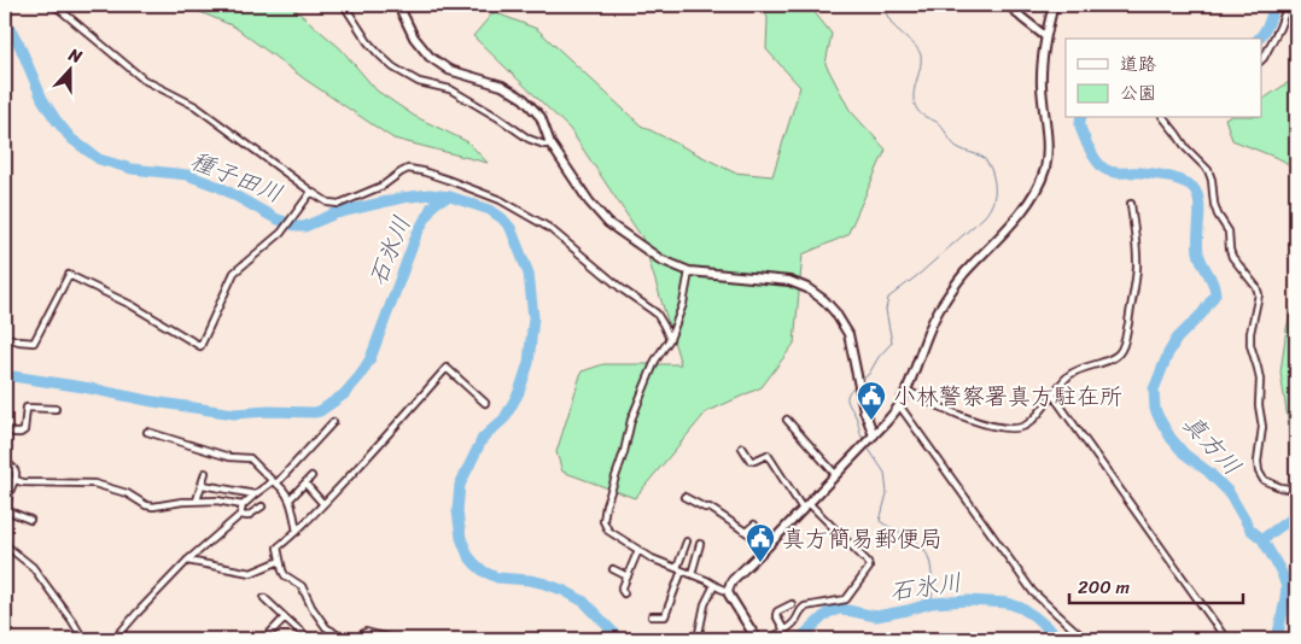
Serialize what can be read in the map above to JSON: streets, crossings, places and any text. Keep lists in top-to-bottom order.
{
  "water": ["種子田川", "石氷川", "真方川"],
  "places": {
    "public building": ["小林警察署真方駐在所", "真方簡易郵便局"]
  },
  "legend": ["道路", "公園"],
  "scale_bar": "200 m",
  "north": "top"
}
